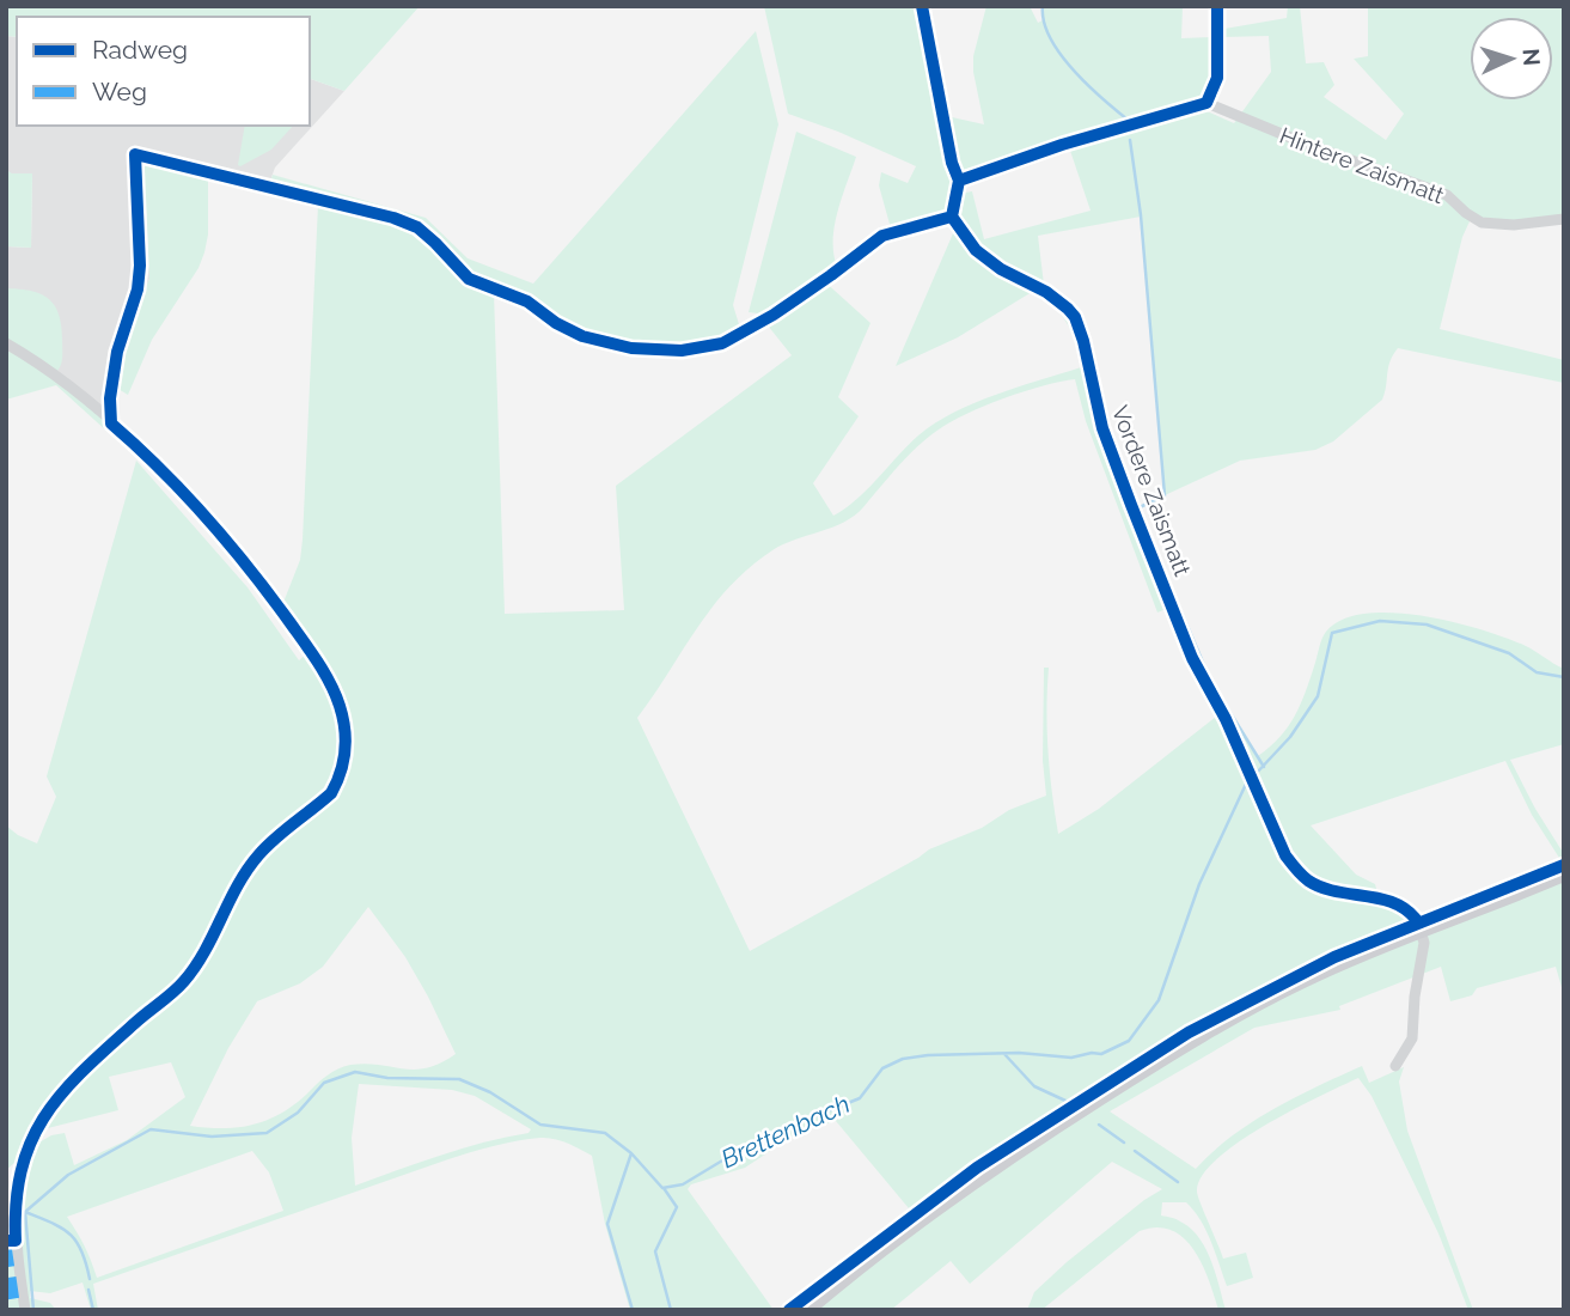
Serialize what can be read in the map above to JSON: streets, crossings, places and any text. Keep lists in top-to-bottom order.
{
  "streets": {
    "street": ["Hintere Zaismatt", "Vordere Zaismatt"]
  },
  "crossings": [
    ["Hintere Zaismatt", "Vordere Zaismatt"]
  ],
  "water": ["Brettenbach"],
  "legend": ["Radweg", "Weg"],
  "north": "right"
}
